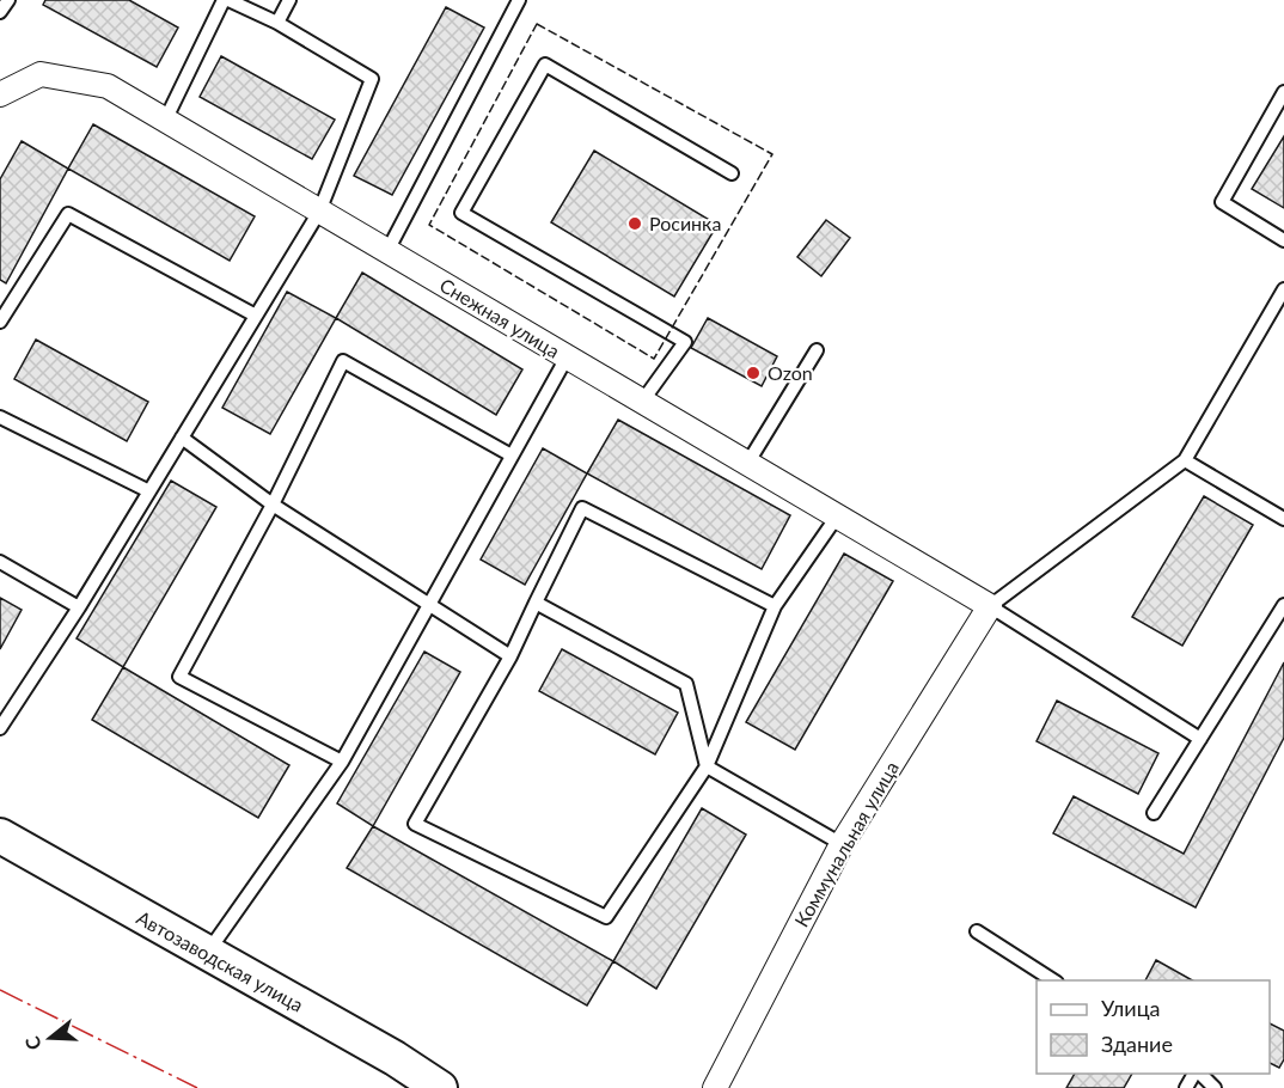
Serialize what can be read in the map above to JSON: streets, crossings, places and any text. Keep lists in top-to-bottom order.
{
  "streets": {
    "main road": ["Автозаводская улица"],
    "street": ["Снежная улица", "Коммунальная улица"]
  },
  "crossings": [
    ["Снежная улица", "Коммунальная улица"]
  ],
  "places": ["Росинка", "Ozon"],
  "legend": ["Улица", "Здание"],
  "north": "left"
}
